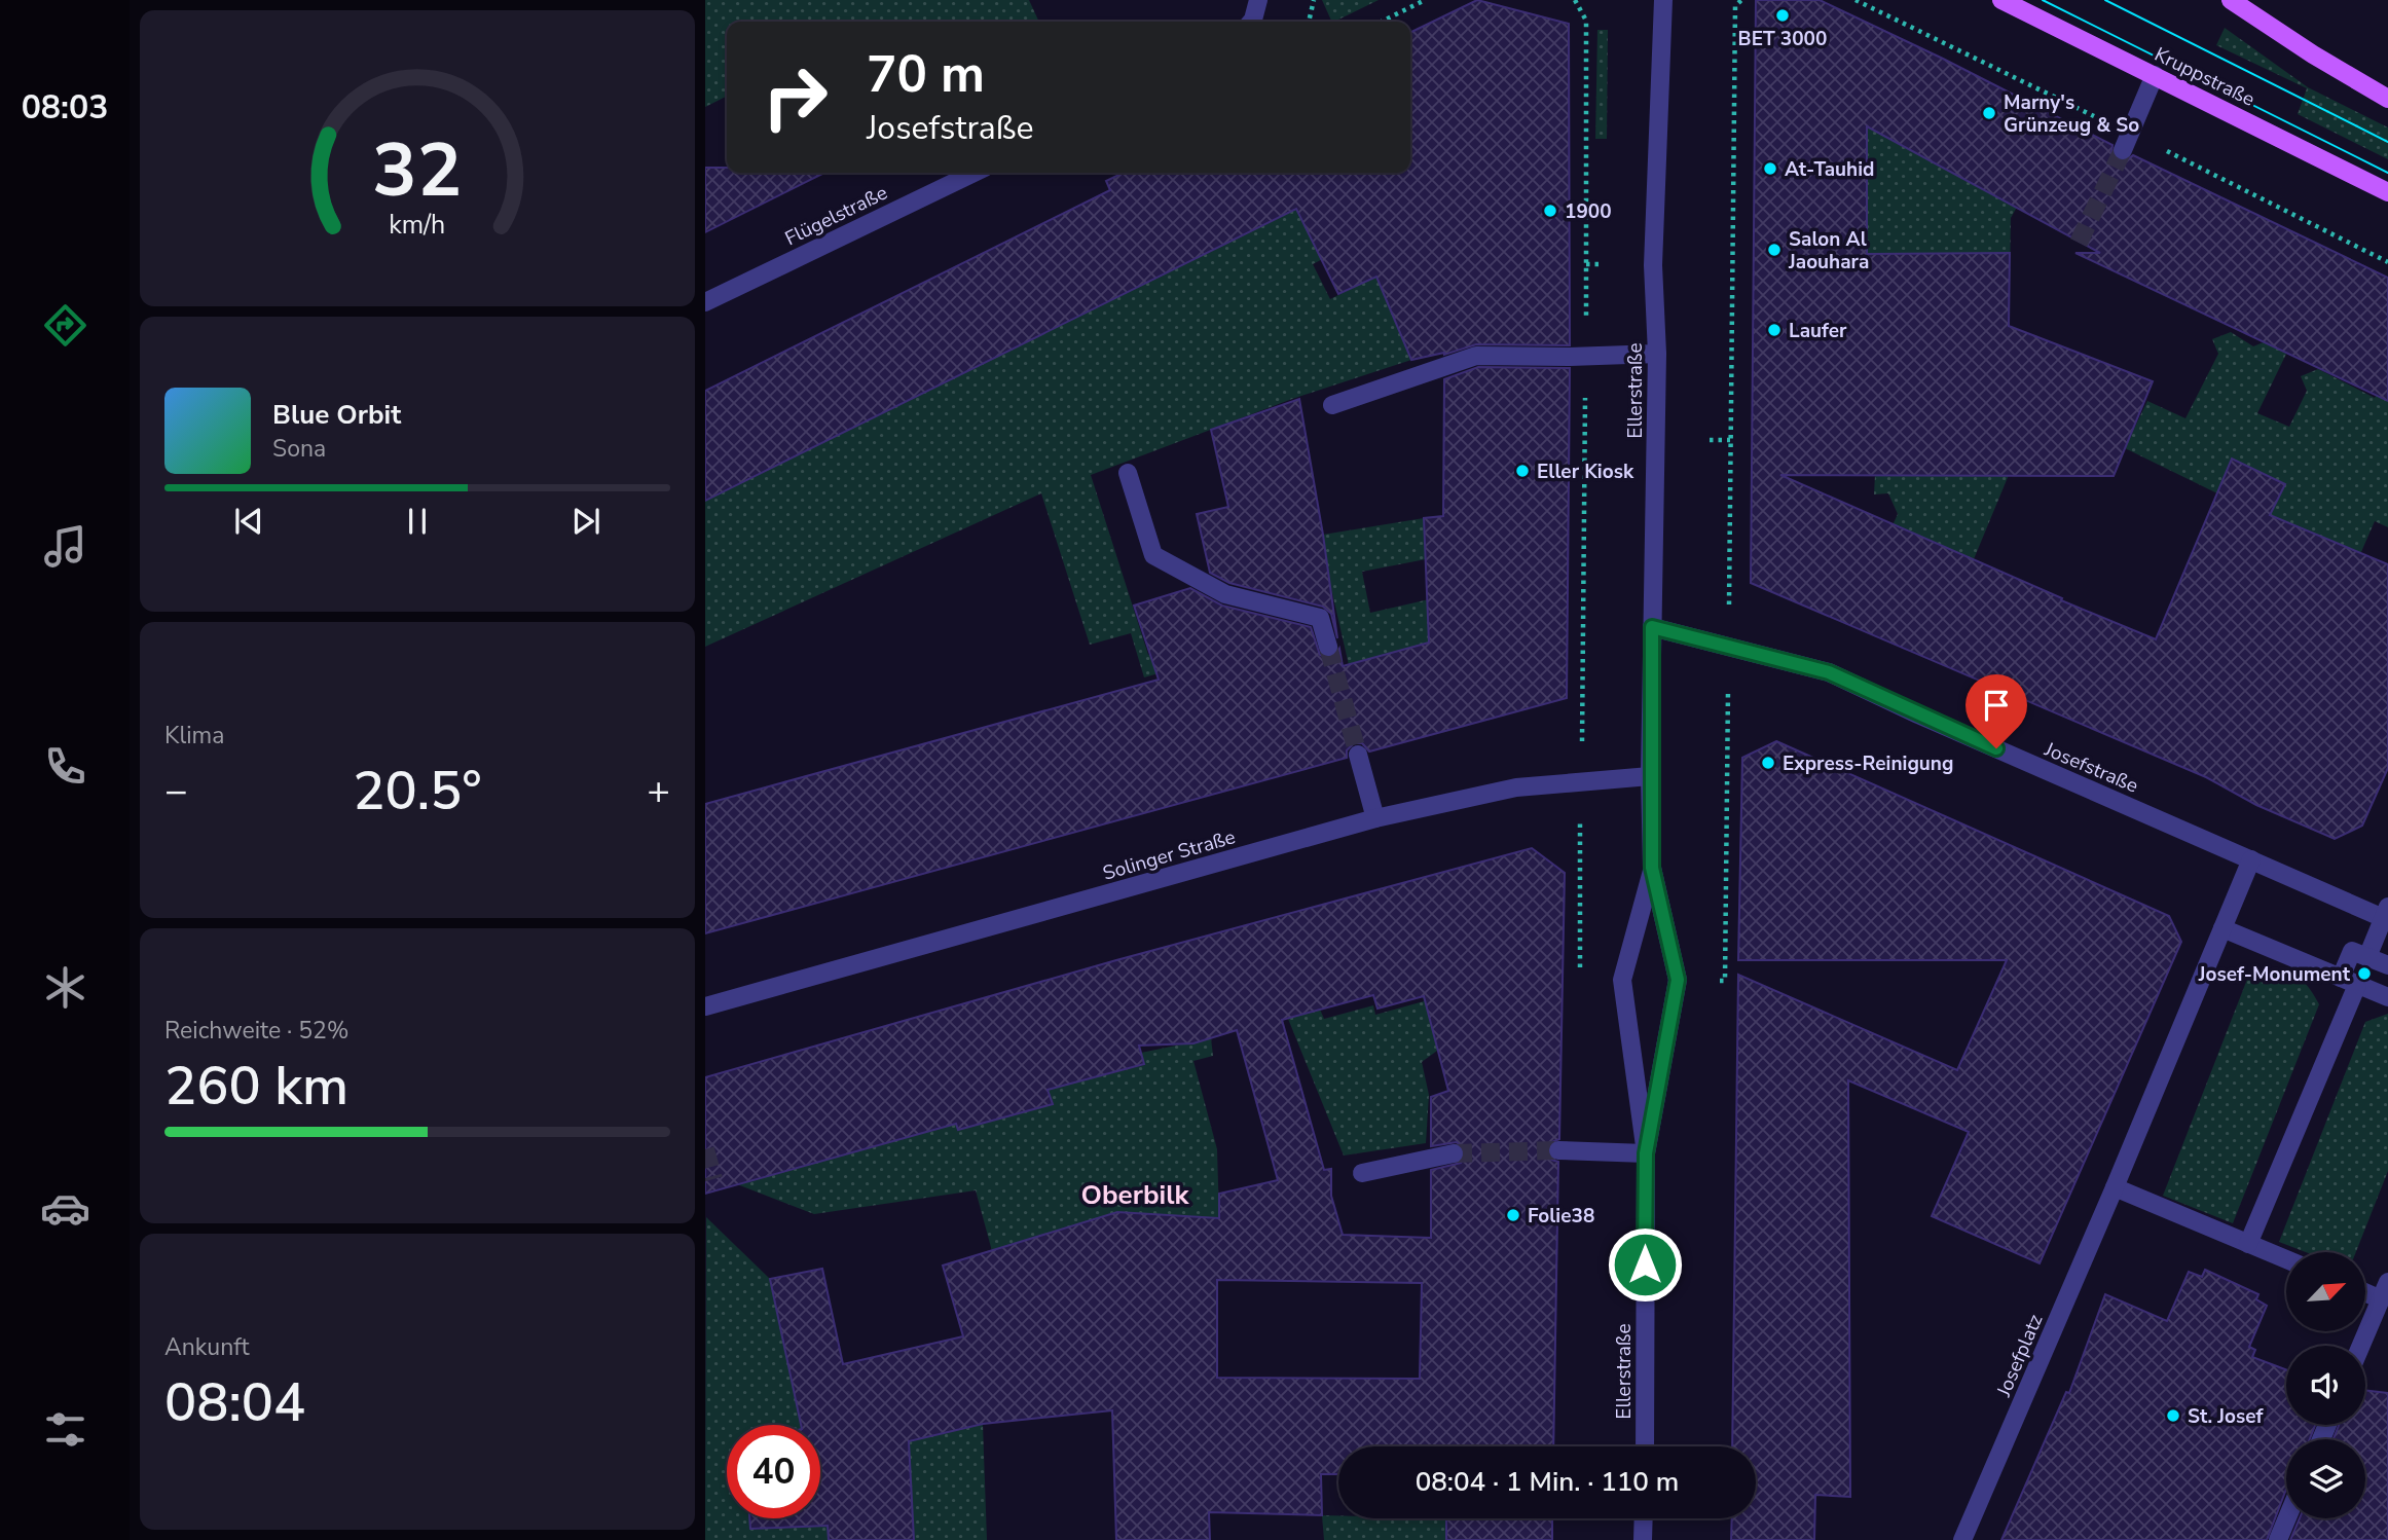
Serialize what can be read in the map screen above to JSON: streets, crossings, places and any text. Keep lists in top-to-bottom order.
{
  "streets": {
    "main road": ["Kruppstraße"],
    "street": [
      "Flügelstraße",
      "Ellerstraße",
      "Josefstraße",
      "Solinger Straße",
      "Josefplatz"
    ]
  },
  "crossings": [
    ["Ellerstraße", "Josefstraße"],
    ["Ellerstraße", "Solinger Straße"],
    ["Josefstraße", "Josefplatz"]
  ],
  "districts": ["Oberbilk"],
  "places": [
    "BET 3000",
    "Marny's Grünzeug & So",
    "At-Tauhid",
    "1900",
    "Salon Al Jaouhara",
    "Laufer",
    "Eller Kiosk",
    "Express-Reinigung",
    "Josef-Monument",
    "Folie38",
    "St. Josef"
  ],
  "north": "top right",
  "page": {
    "tabs": "08:03",
    "turn": ["70 m", "Josefstraße"],
    "song": ["Blue Orbit", "Sona"],
    "tile": [
      "Klima",
      ["Reichweite · 52%", "260 km"],
      ["Ankunft", "08:04"]
    ],
    "heat": ["−", "20.5°", "+"],
    "limit": "40",
    "trip": "08:04 · 1 Min. · 110 m",
    "gauge": ["32", "km/h"]
  }
}
